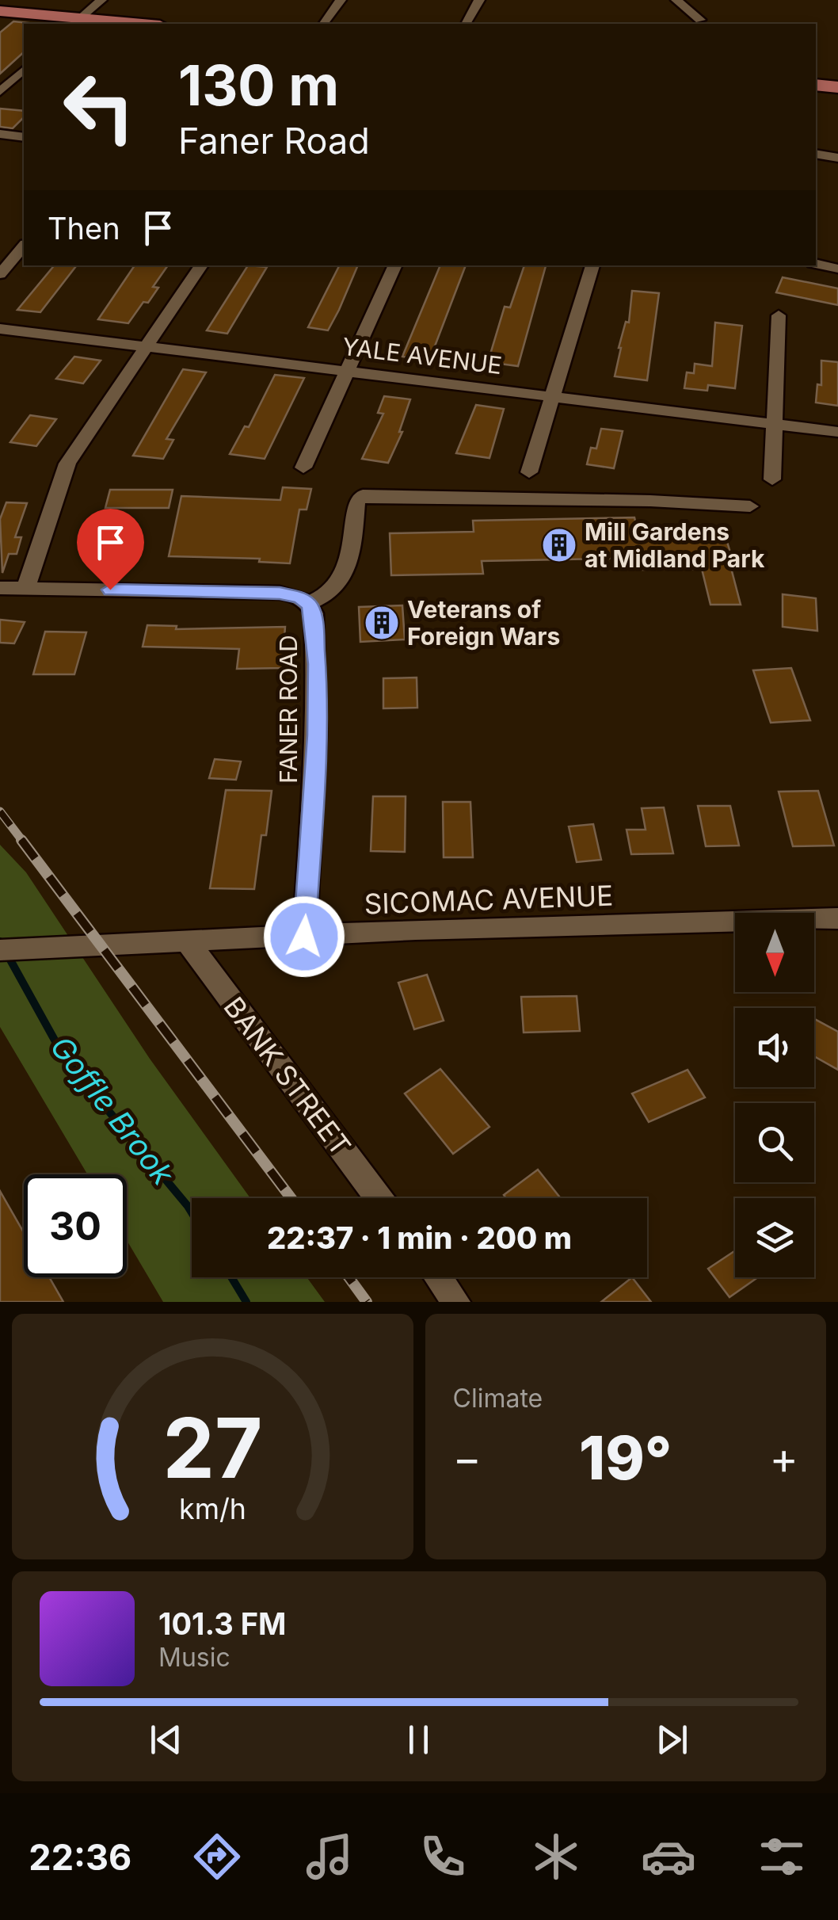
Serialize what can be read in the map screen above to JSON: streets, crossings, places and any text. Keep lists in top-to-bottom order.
{
  "streets": {
    "street": [
      "YALE AVENUE",
      "FANER ROAD",
      "SICOMAC AVENUE",
      "BANK STREET"
    ]
  },
  "crossings": [
    ["FANER ROAD", "SICOMAC AVENUE"],
    ["SICOMAC AVENUE", "BANK STREET"]
  ],
  "water": ["Goffle Brook"],
  "places": {
    "building": ["Mill Gardens at Midland Park", "Veterans of Foreign Wars"]
  },
  "north": "bottom",
  "page": {
    "turn": ["130 m", "Faner Road"],
    "then": "Then",
    "limit": "30",
    "trip": "22:37 · 1 min · 200 m",
    "tile": "Climate",
    "heat": ["−", "19°", "+"],
    "song": ["101.3 FM", "Music"],
    "tabs": "22:36",
    "gauge": ["27", "km/h"]
  }
}
